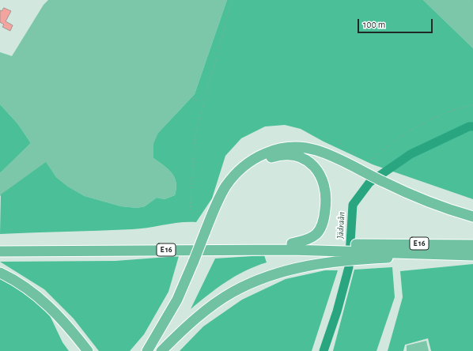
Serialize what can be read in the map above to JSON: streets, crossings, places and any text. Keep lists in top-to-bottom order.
{
  "streets": {
    "highway": ["E 16"]
  },
  "water": ["Jädraån"],
  "scale_bar": "100 m"
}
